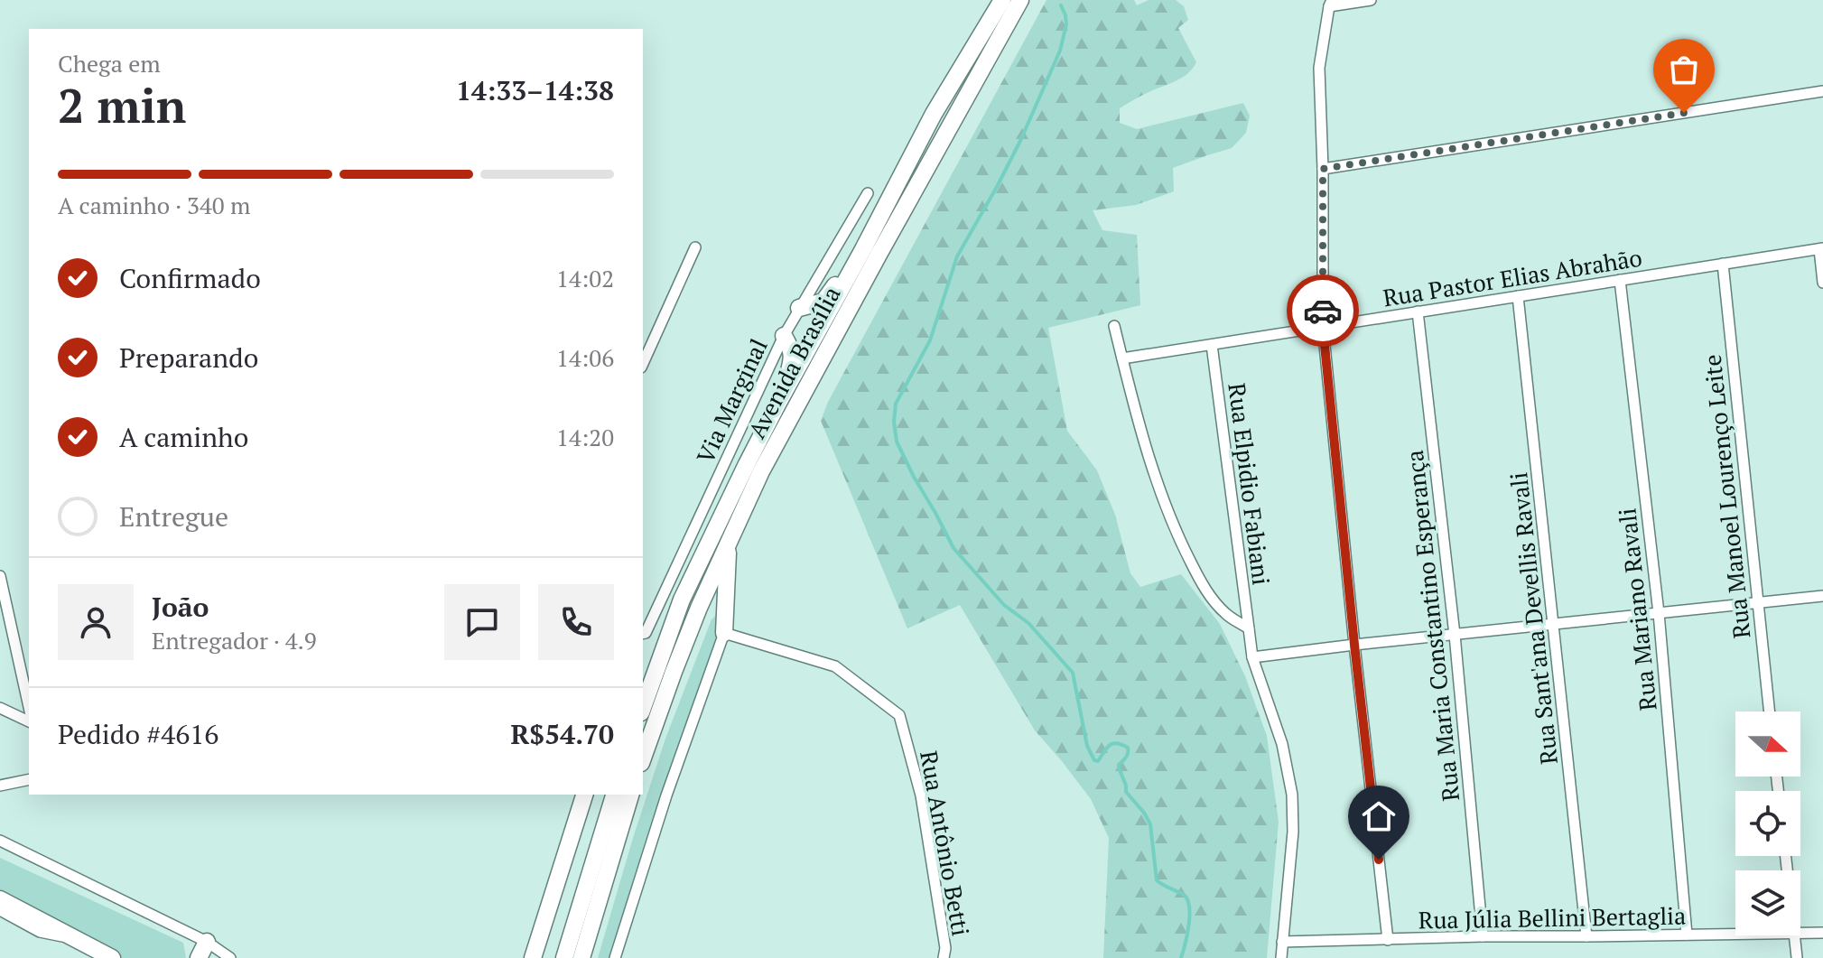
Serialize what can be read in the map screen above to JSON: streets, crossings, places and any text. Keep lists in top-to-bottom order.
{
  "streets": {
    "main road": ["Avenida Brasília"],
    "street": [
      "Rua Pastor Elias Abrahão",
      "Via Marginal",
      "Rua Elpidio Fabiani",
      "Rua Manoel Lourenço Leite",
      "Rua Mariano Ravali",
      "Rua Sant'ana Devellis Ravali",
      "Rua Maria Constantino Esperança",
      "Rua Antônio Betti",
      "Rua Júlia Bellini Bertaglia"
    ]
  },
  "crossings": [
    ["Rua Pastor Elias Abrahão", "Rua Elpidio Fabiani"],
    ["Rua Pastor Elias Abrahão", "Rua Manoel Lourenço Leite"],
    ["Rua Pastor Elias Abrahão", "Rua Mariano Ravali"],
    ["Rua Pastor Elias Abrahão", "Rua Sant'ana Devellis Ravali"],
    ["Rua Pastor Elias Abrahão", "Rua Maria Constantino Esperança"],
    ["Rua Elpidio Fabiani", "Rua Júlia Bellini Bertaglia"],
    ["Rua Mariano Ravali", "Rua Júlia Bellini Bertaglia"],
    ["Rua Sant'ana Devellis Ravali", "Rua Júlia Bellini Bertaglia"],
    ["Rua Maria Constantino Esperança", "Rua Júlia Bellini Bertaglia"]
  ],
  "north": "right",
  "page": {
    "heading": ["2 min", "Chega em", "14:33–14:38"],
    "panel": [
      "João",
      "Entregador · 4.9",
      "Pedido #4616",
      "R$54.70"
    ],
    "bar": "A caminho · 340 m",
    "list": [
      ["Confirmado", "14:02"],
      ["Preparando", "14:06"],
      ["A caminho", "14:20"],
      "Entregue"
    ]
  }
}
